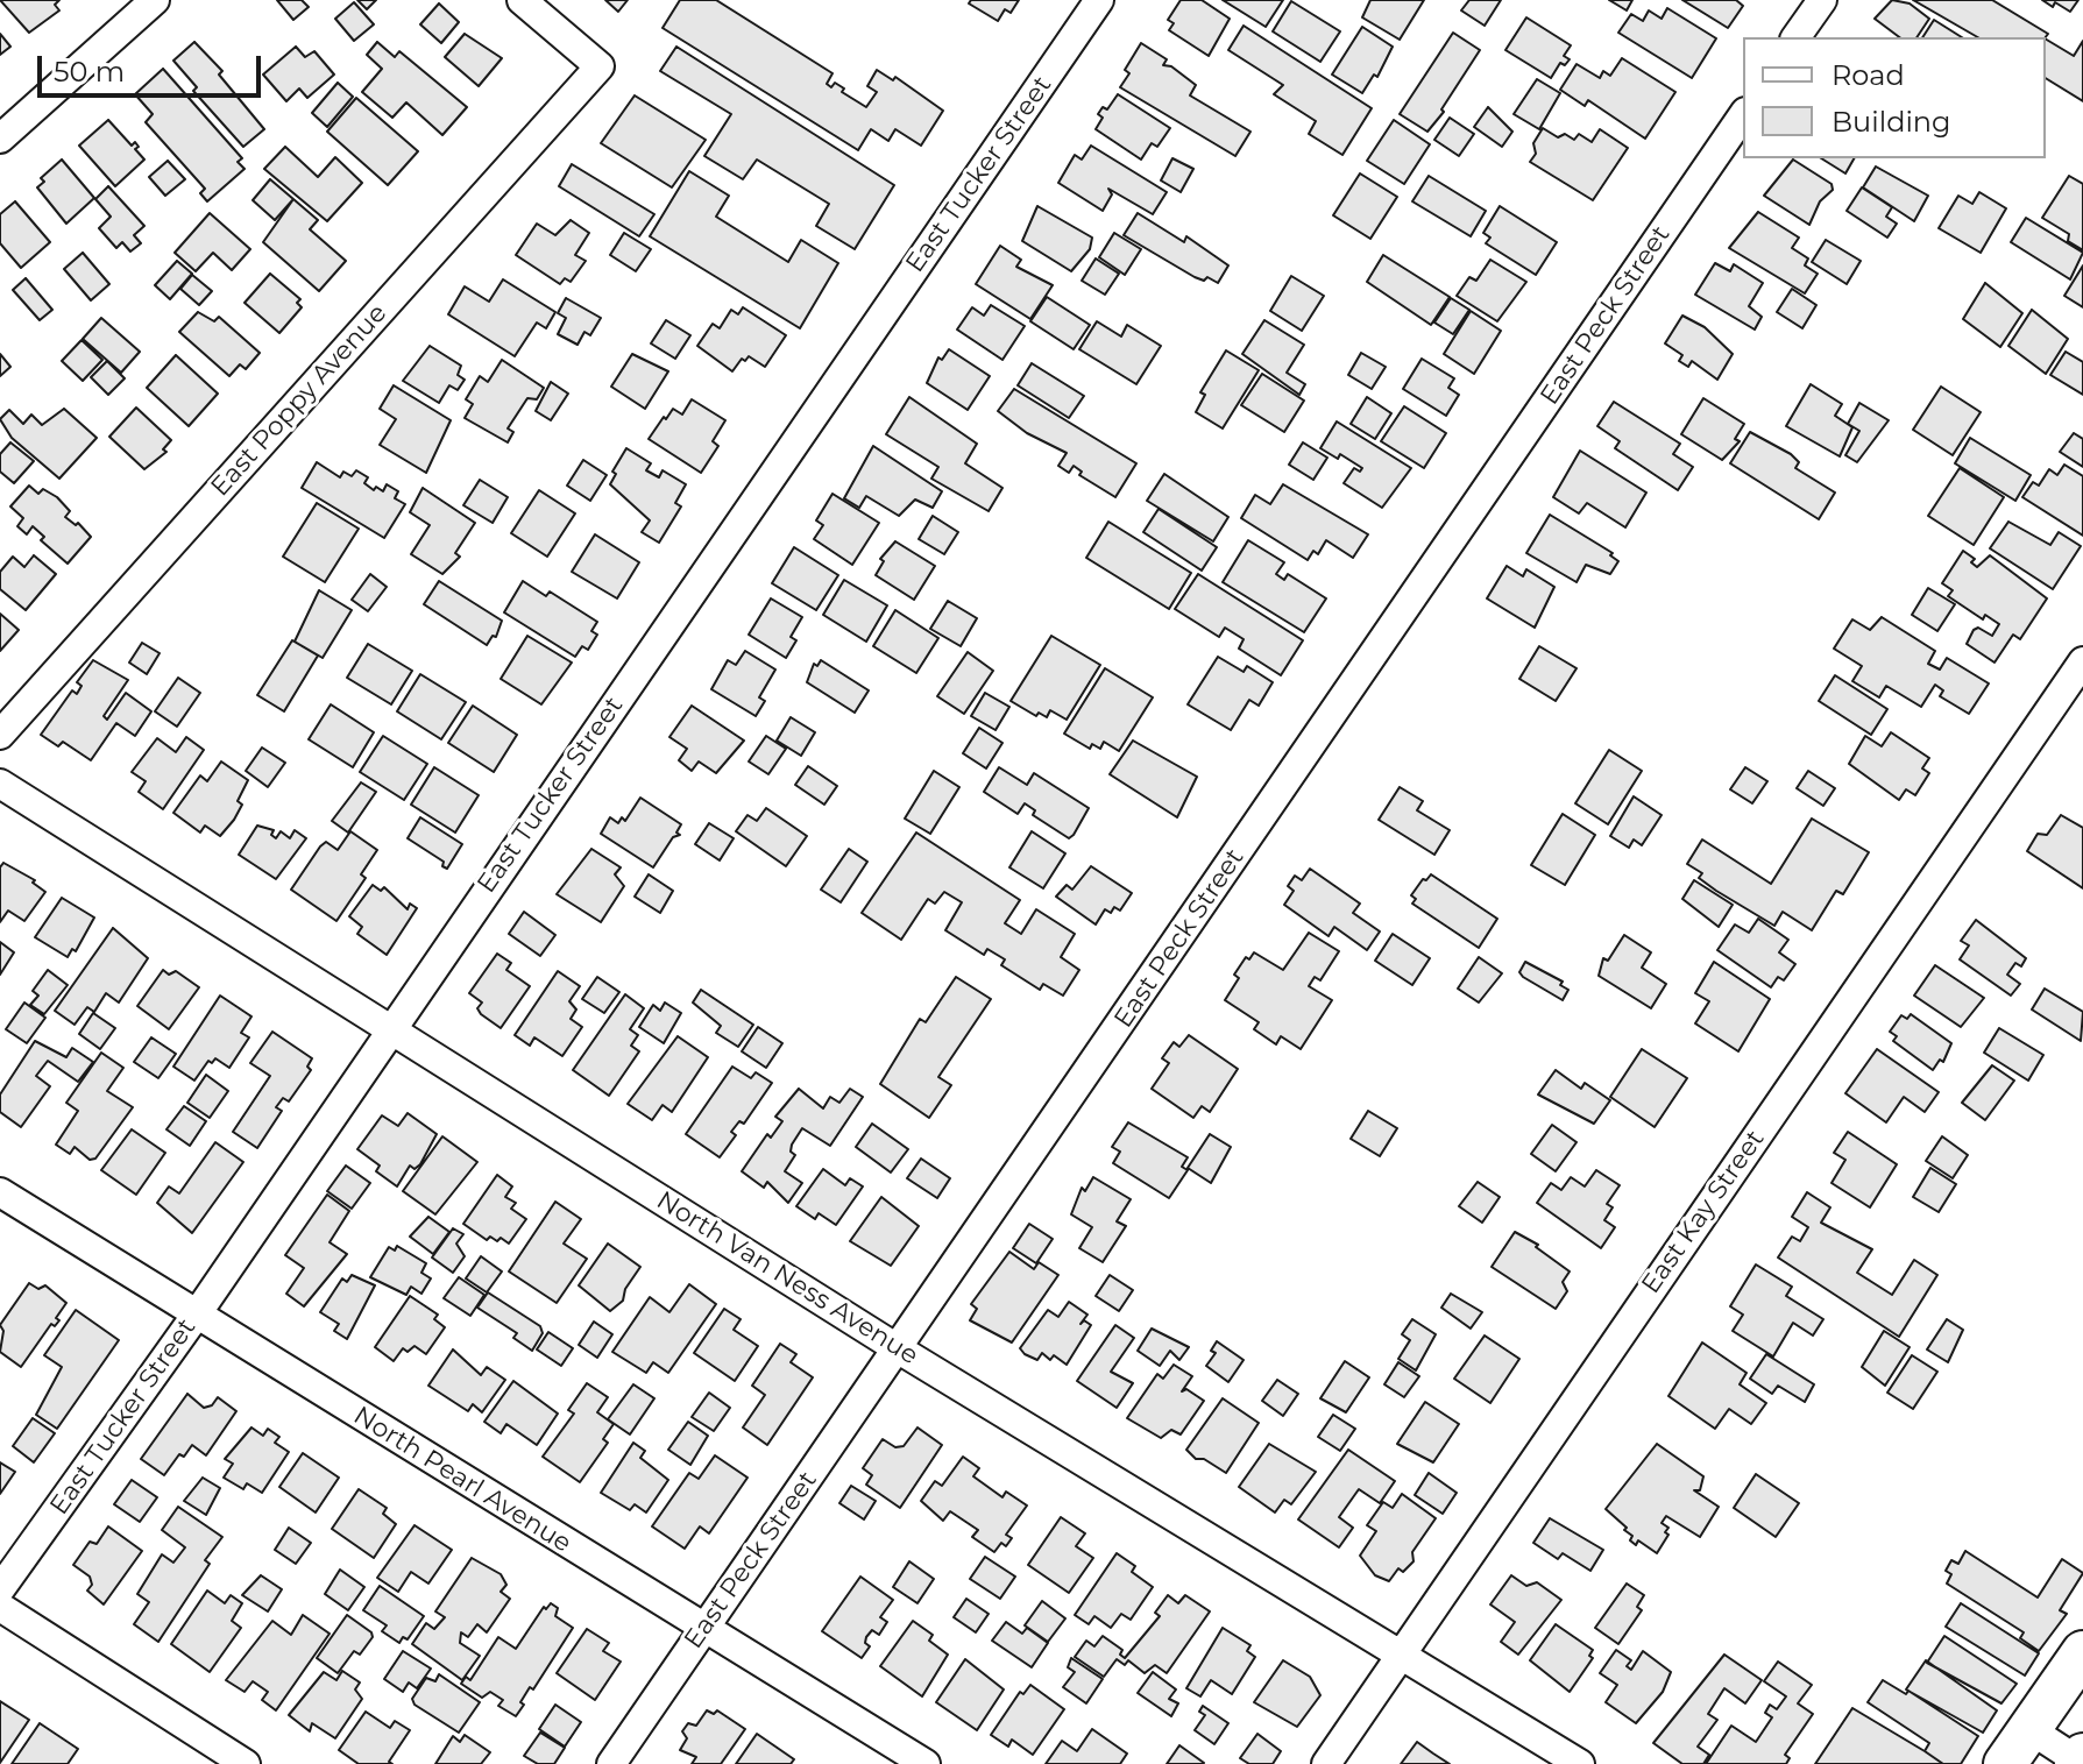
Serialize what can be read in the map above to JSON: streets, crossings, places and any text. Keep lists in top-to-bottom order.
{
  "streets": {
    "street": [
      "East Tucker Street",
      "East Peck Street",
      "East Poppy Avenue",
      "East Kay Street",
      "North Van Ness Avenue",
      "North Pearl Avenue"
    ]
  },
  "crossings": [
    ["East Tucker Street", "North Van Ness Avenue"],
    ["East Tucker Street", "North Pearl Avenue"],
    ["East Peck Street", "North Van Ness Avenue"],
    ["East Peck Street", "North Pearl Avenue"],
    ["East Kay Street", "North Van Ness Avenue"]
  ],
  "legend": ["Road", "Building"],
  "scale_bar": "50 m"
}
